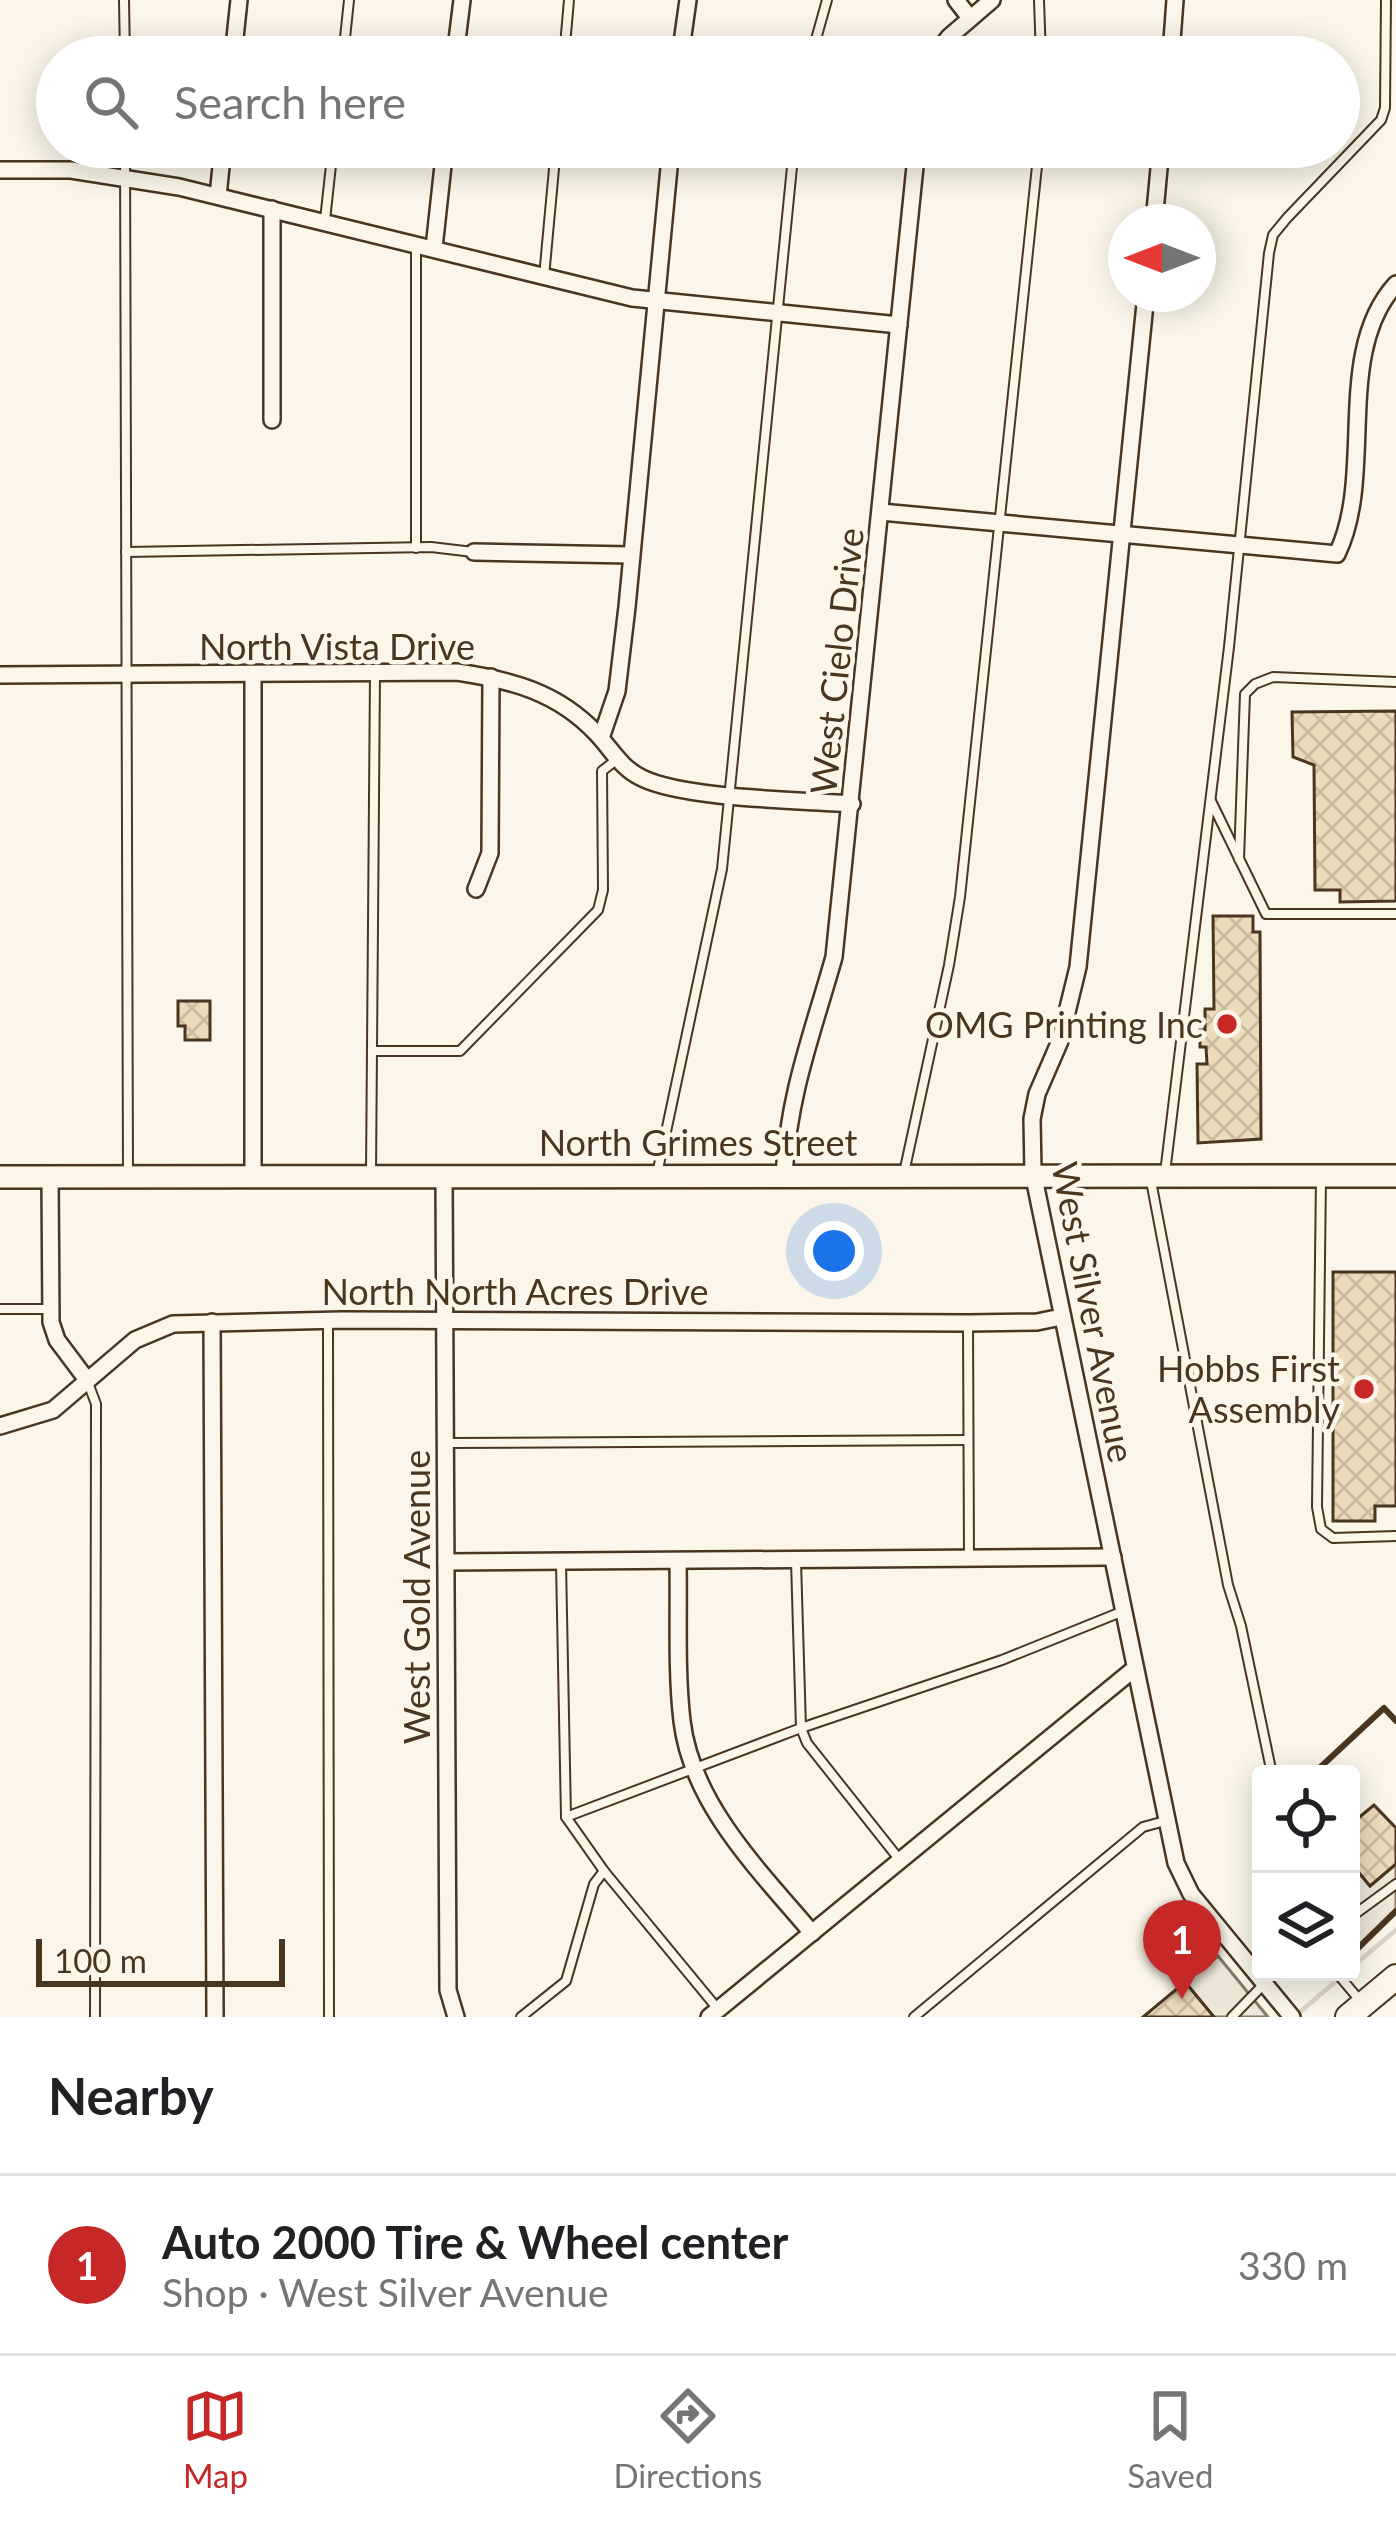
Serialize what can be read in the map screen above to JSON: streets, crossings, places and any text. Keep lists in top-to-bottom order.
{
  "streets": {
    "main road": ["North Grimes Street"],
    "street": [
      "North Vista Drive",
      "West Cielo Drive",
      "North North Acres Drive",
      "West Silver Avenue",
      "West Gold Avenue"
    ]
  },
  "crossings": [
    ["North Vista Drive", "West Cielo Drive"],
    ["West Cielo Drive", "North Grimes Street"],
    ["North Grimes Street", "West Silver Avenue"],
    ["North Grimes Street", "West Gold Avenue"],
    ["North North Acres Drive", "West Silver Avenue"],
    ["North North Acres Drive", "West Gold Avenue"]
  ],
  "places": ["OMG Printing Inc", "Hobbs First Assembly"],
  "scale_bar": "100 m",
  "north": "left",
  "page": {
    "search": "Search here",
    "pins": "1",
    "scale": "100 m",
    "heading": "Nearby",
    "list": [
      {
        "mark": "1",
        "name": "Auto 2000 Tire & Wheel center",
        "note": "Shop · West Silver Avenue",
        "value": "330 m"
      }
    ],
    "nav": ["Map", "Directions", "Saved"]
  }
}
